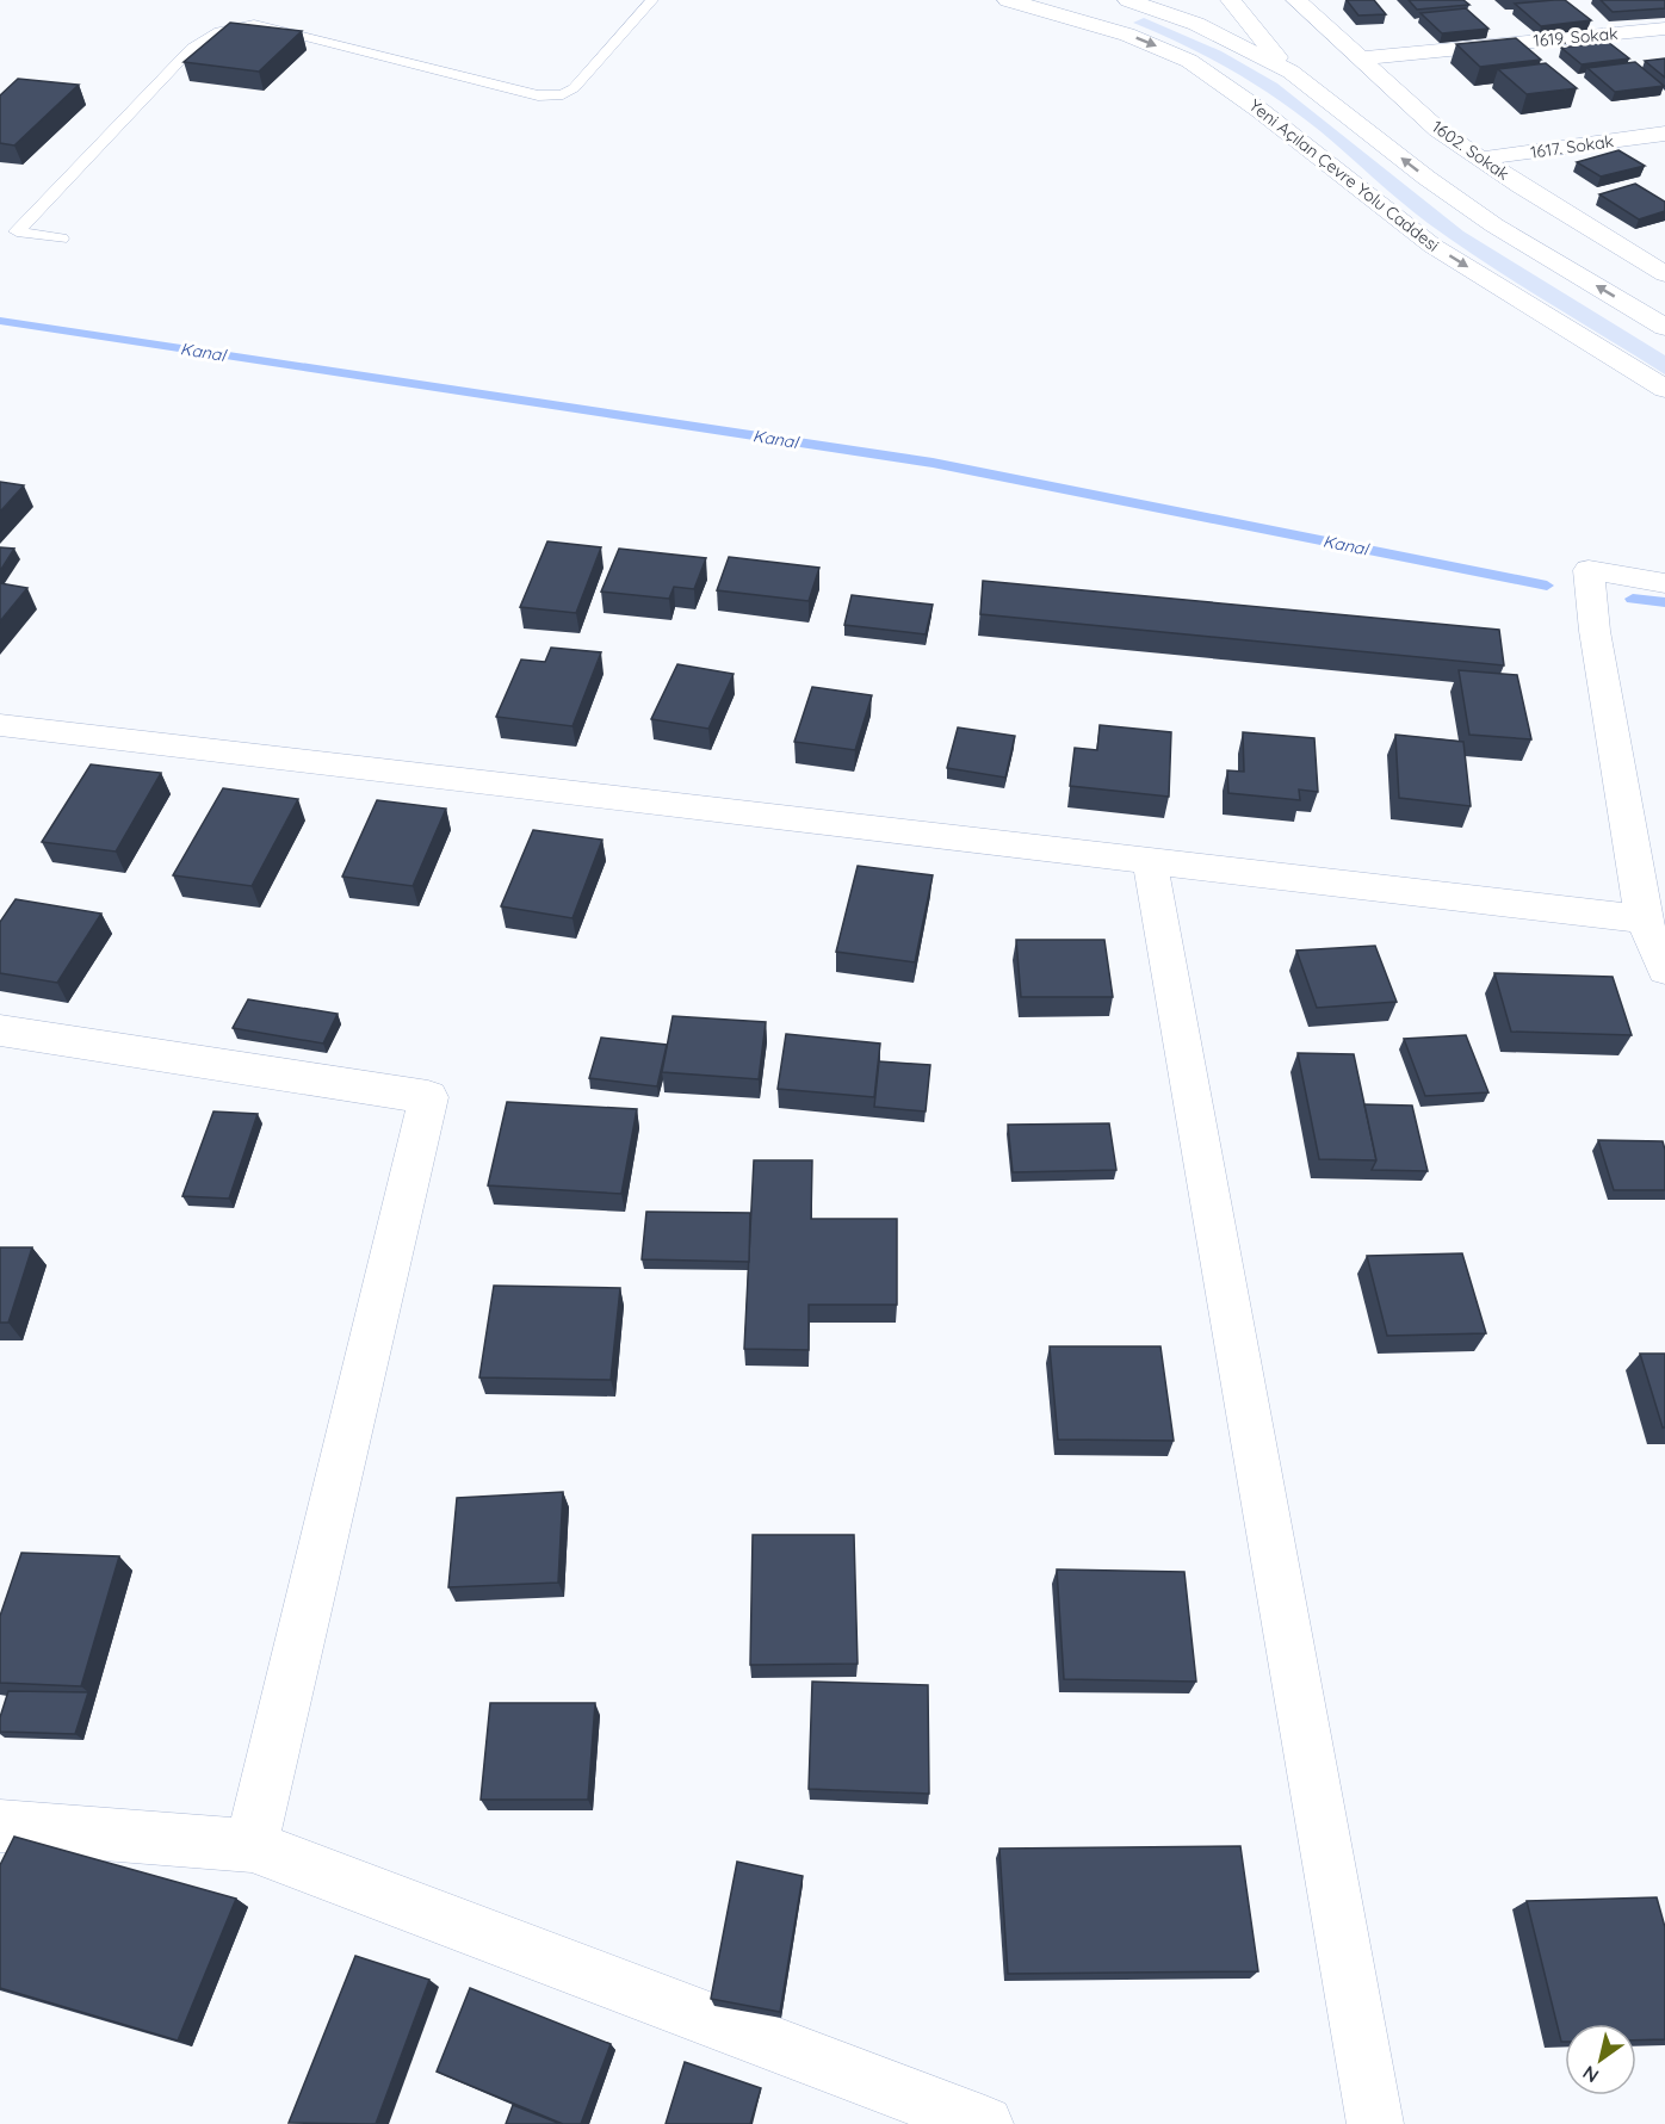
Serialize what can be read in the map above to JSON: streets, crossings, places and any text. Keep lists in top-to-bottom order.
{
  "streets": {
    "street": [
      "1619. Sokak",
      "1617. Sokak",
      "1602. Sokak",
      "Yeni Açılan Çevre Yolu Caddesi"
    ]
  },
  "crossings": [
    ["1619. Sokak", "1602. Sokak"],
    ["1617. Sokak", "1602. Sokak"]
  ],
  "water": ["Kanal"],
  "north": "bottom left"
}
